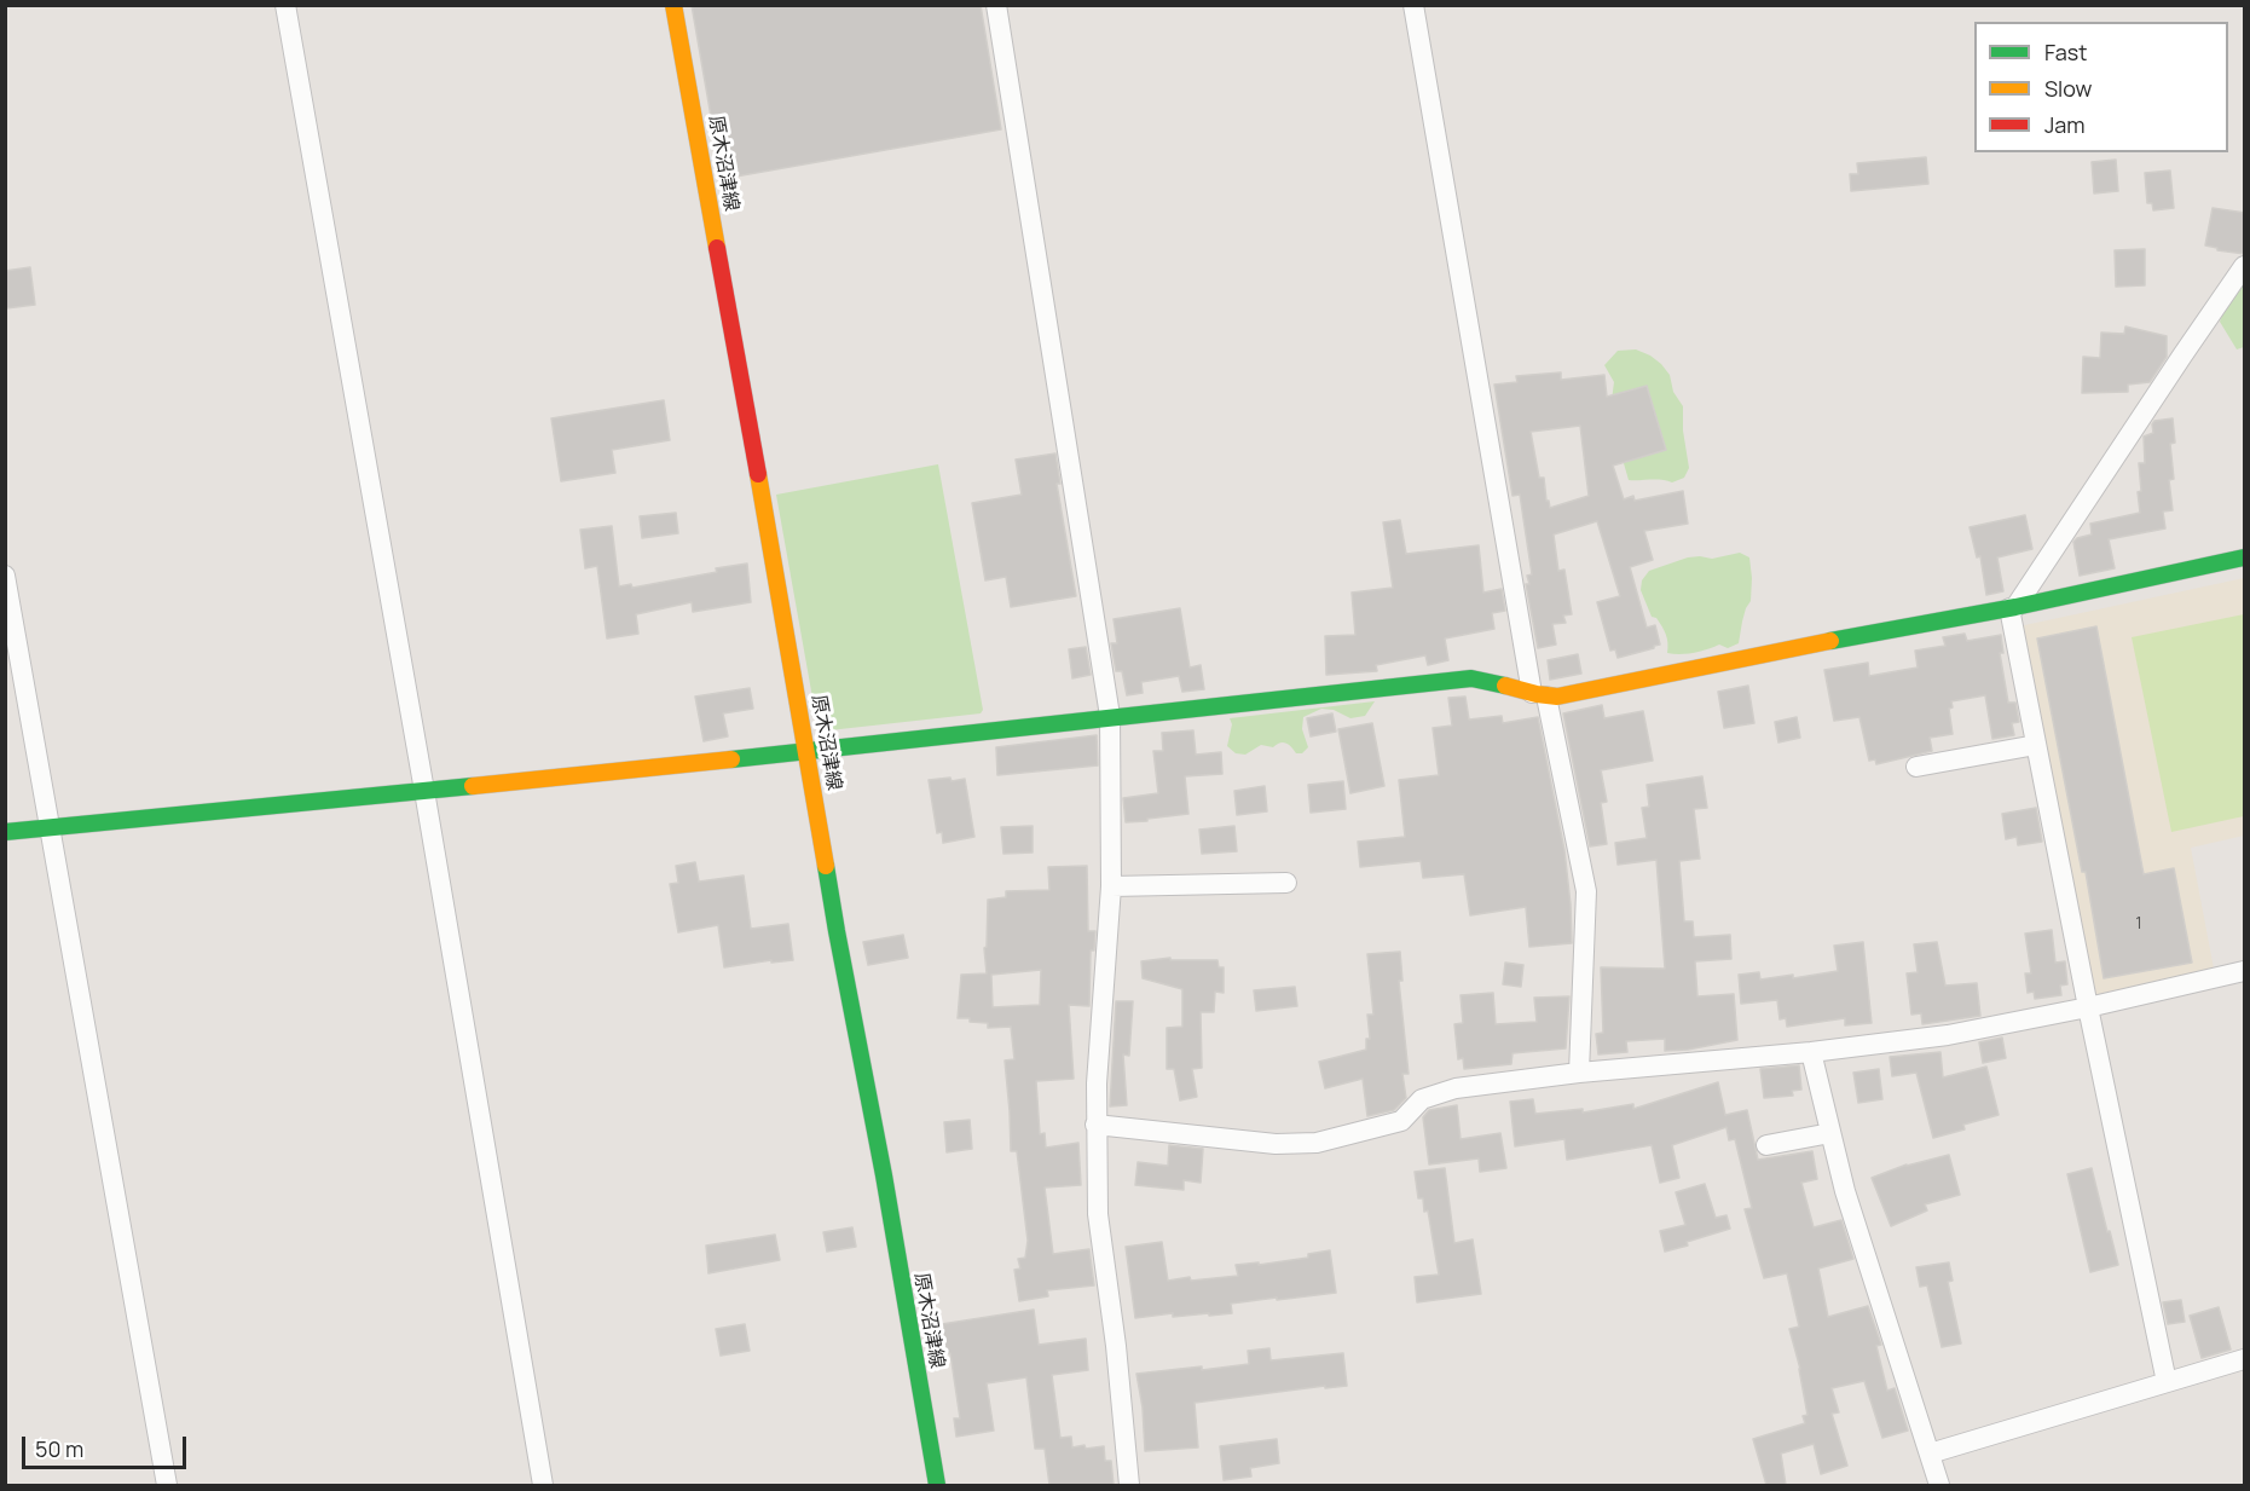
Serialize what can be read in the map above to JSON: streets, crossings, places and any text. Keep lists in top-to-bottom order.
{
  "streets": {
    "street": ["原木沼津線"]
  },
  "house_numbers": ["1"],
  "legend": ["Fast", "Slow", "Jam"],
  "scale_bar": "50 m"
}
